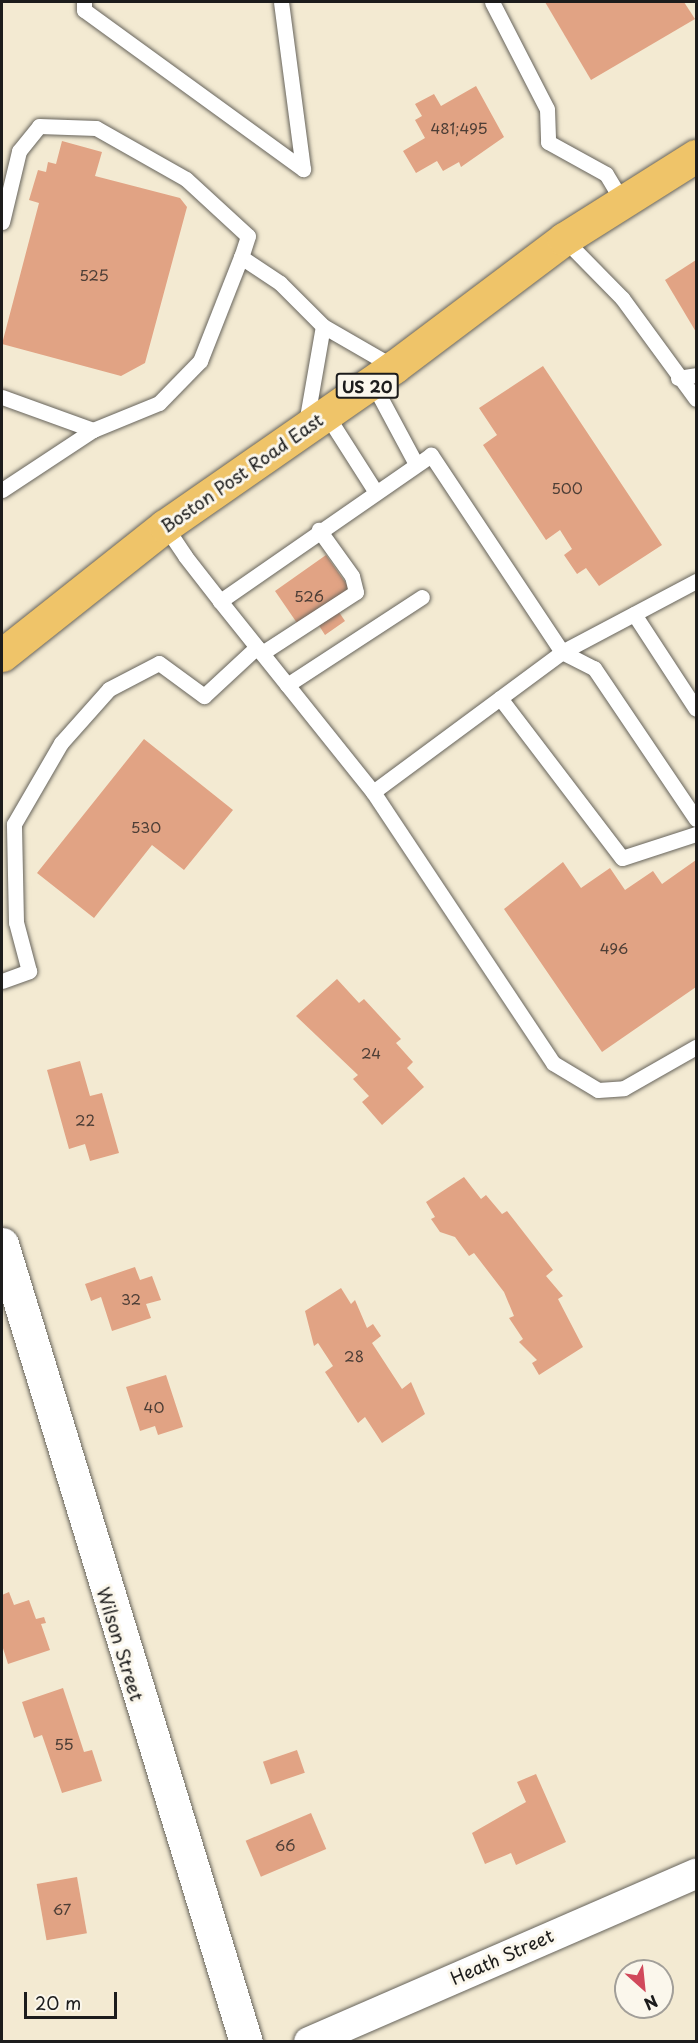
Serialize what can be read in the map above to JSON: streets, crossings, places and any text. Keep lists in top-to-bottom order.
{
  "streets": {
    "main road": ["US 20", "Boston Post Road East"],
    "street": ["Wilson Street", "Heath Street"]
  },
  "house_numbers": [
    "481;495",
    "525",
    "500",
    "526",
    "530",
    "496",
    "24",
    "22",
    "32",
    "28",
    "40",
    "55",
    "66",
    "67"
  ],
  "scale_bar": "20 m",
  "north": "bottom right"
}
